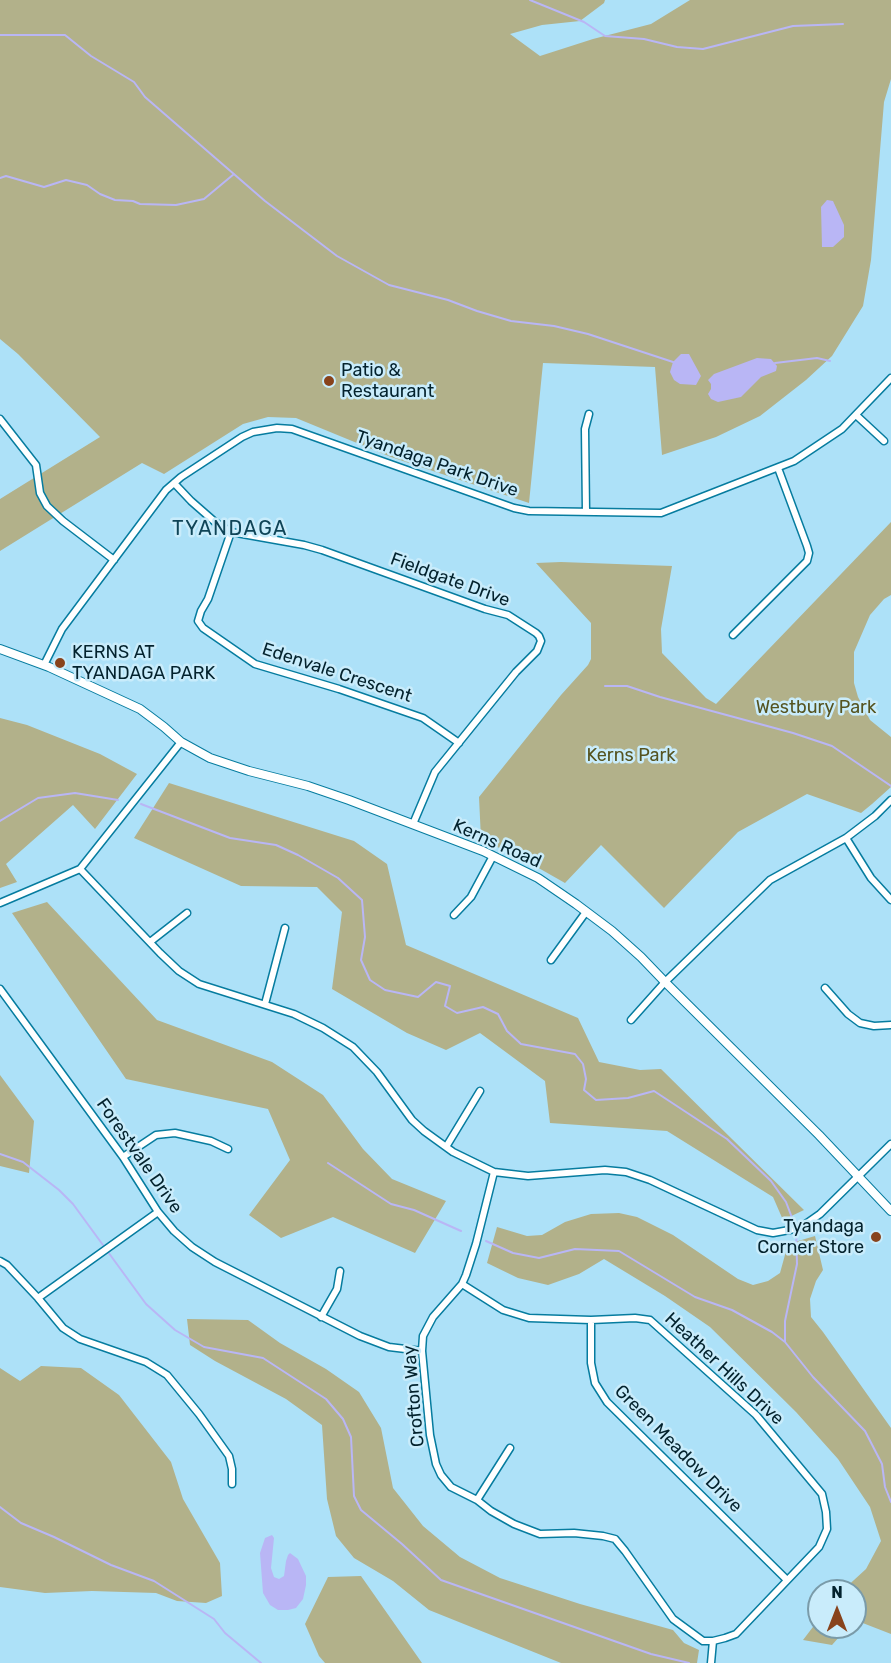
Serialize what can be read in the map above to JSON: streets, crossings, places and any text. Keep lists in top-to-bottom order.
{
  "streets": {
    "street": [
      "Tyandaga Park Drive",
      "Fieldgate Drive",
      "Edenvale Crescent",
      "Kerns Road",
      "Forestvale Drive",
      "Heather Hills Drive",
      "Crofton Way",
      "Green Meadow Drive"
    ]
  },
  "crossings": [
    ["Tyandaga Park Drive", "Fieldgate Drive"],
    ["Tyandaga Park Drive", "Kerns Road"],
    ["Fieldgate Drive", "Edenvale Crescent"],
    ["Fieldgate Drive", "Kerns Road"],
    ["Forestvale Drive", "Crofton Way"],
    ["Heather Hills Drive", "Crofton Way"],
    ["Heather Hills Drive", "Green Meadow Drive"]
  ],
  "districts": ["TYANDAGA"],
  "parks": ["Westbury Park", "Kerns Park"],
  "places": ["Patio & Restaurant", "KERNS AT TYANDAGA PARK", "Tyandaga Corner Store"],
  "north": "top"
}
